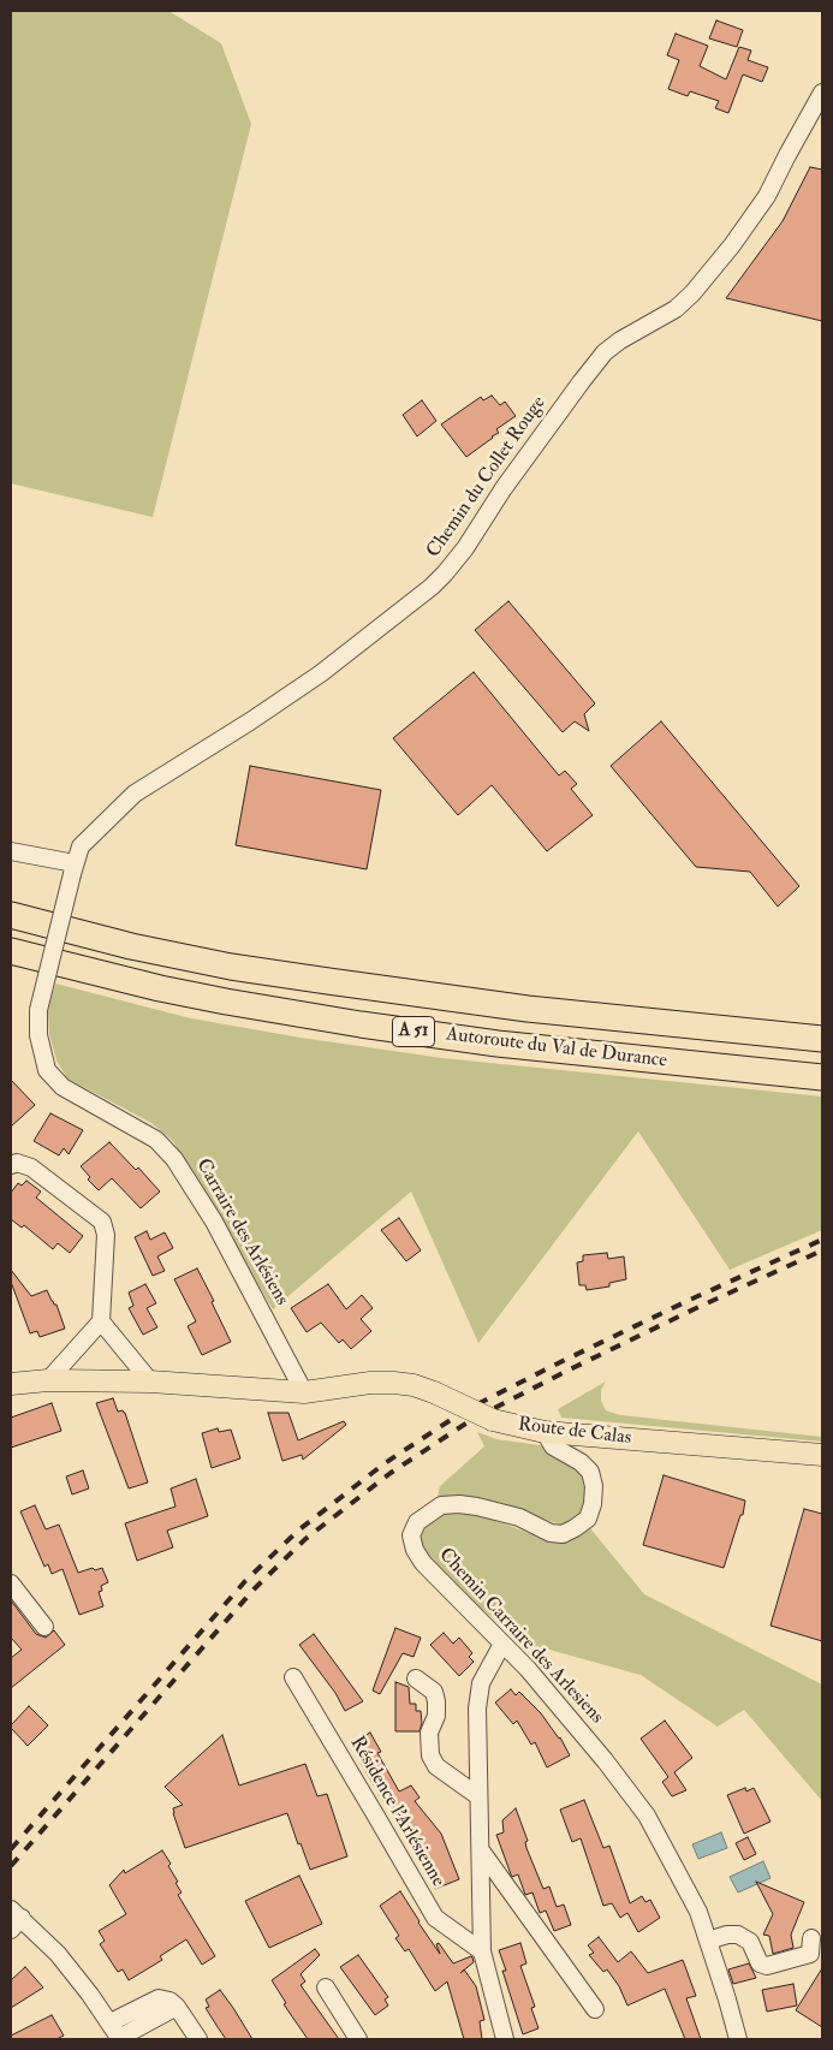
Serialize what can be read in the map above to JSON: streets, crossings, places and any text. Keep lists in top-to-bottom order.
{
  "streets": {
    "highway": ["A 51", "Autoroute du Val de Durance"],
    "main road": ["Route de Calas"],
    "street": [
      "Chemin du Collet Rouge",
      "Carraire des Arlésiens",
      "Chemin Carraire des Arlesiens",
      "Résidence l'Arlésienne"
    ]
  },
  "crossings": [
    ["Chemin du Collet Rouge", "Carraire des Arlésiens"],
    ["Carraire des Arlésiens", "Route de Calas"],
    ["Route de Calas", "Chemin Carraire des Arlesiens"]
  ]
}
